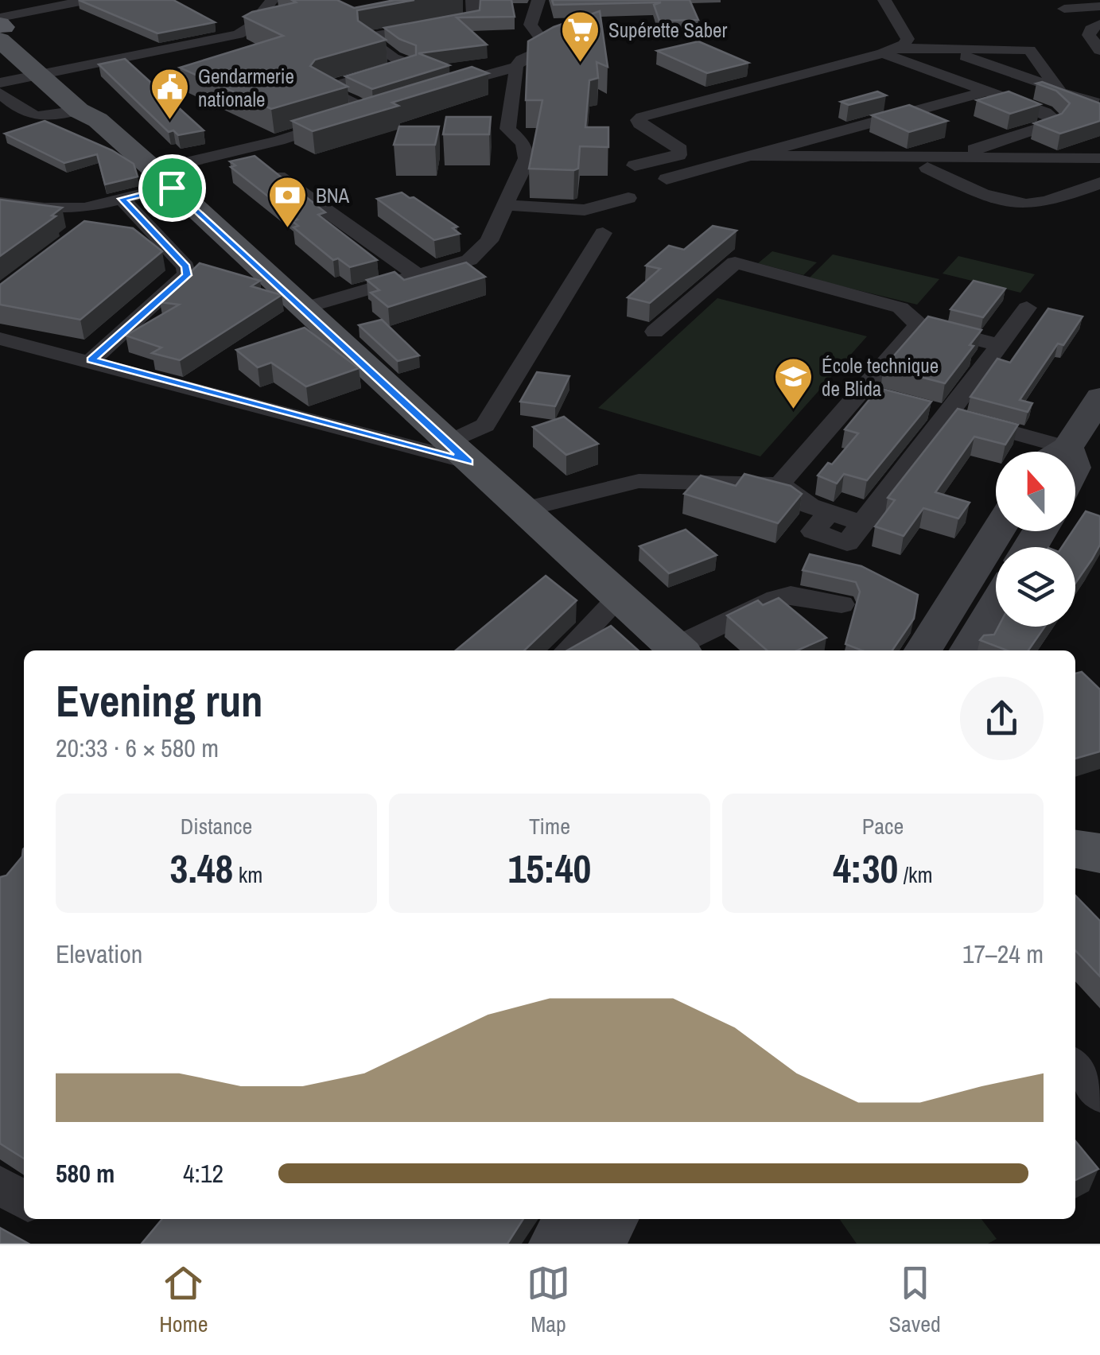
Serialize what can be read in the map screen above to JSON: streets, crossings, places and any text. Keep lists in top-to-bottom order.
{
  "places": {
    "supermarket": ["Supérette Saber"],
    "public building": ["Gendarmerie nationale"],
    "bank": ["BNA"],
    "school or university": ["École technique de Blida"]
  },
  "north": "top",
  "page": {
    "heading": ["Evening run", "20:33 · 6 × 580 m"],
    "stats": [
      ["Distance", "3.48 km"],
      ["Time", "15:40"],
      ["Pace", "4:30 /km"]
    ],
    "chart": ["Elevation", "17–24 m"],
    "list": [
      {
        "name": "580 m",
        "note": "4:12"
      }
    ],
    "tabs": ["Home", "Map", "Saved"]
  }
}
